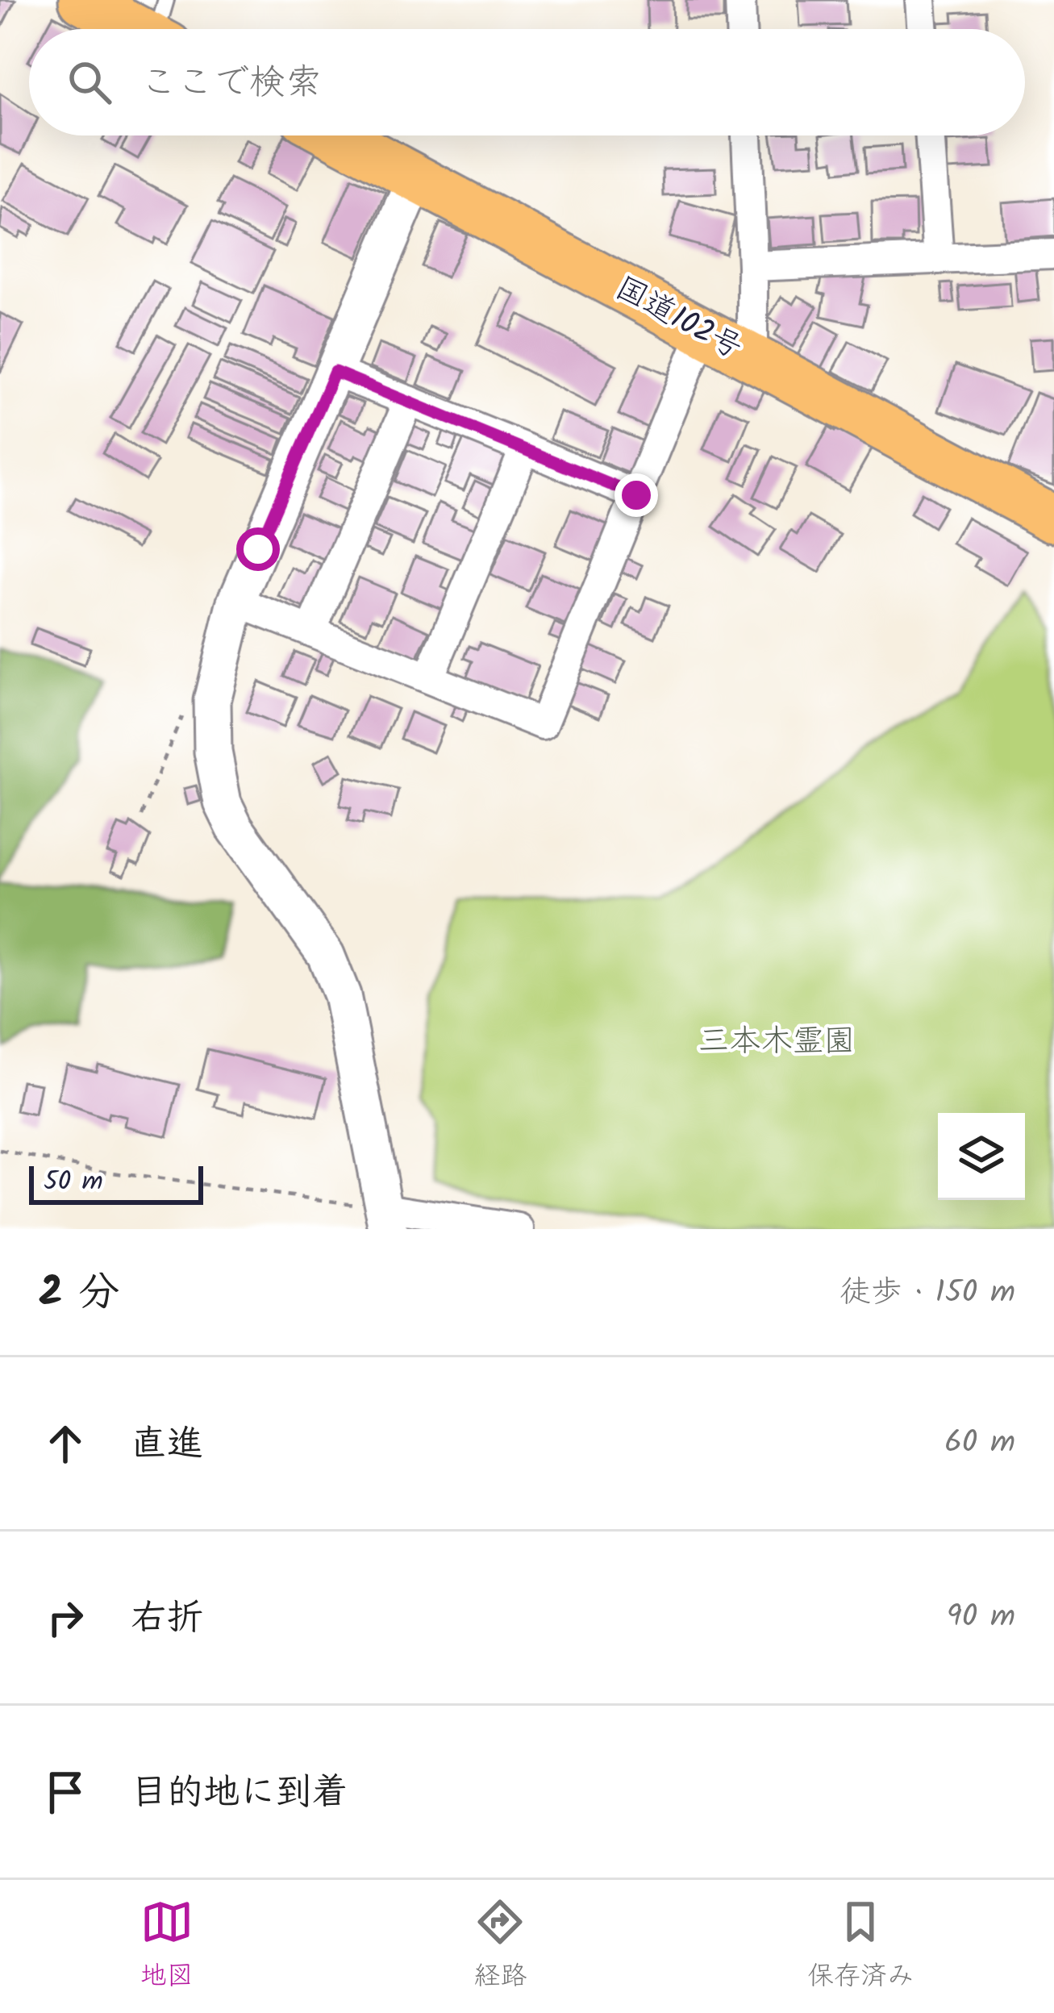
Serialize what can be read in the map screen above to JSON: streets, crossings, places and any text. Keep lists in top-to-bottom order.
{
  "streets": {
    "highway": ["国道102号"]
  },
  "parks": ["三本木霊園"],
  "scale_bar": "50 m",
  "page": {
    "search": "ここで検索",
    "scale": "50 m",
    "heading": ["2 分", "徒歩 · 150 m"],
    "list": [
      ["直進", "60 m"],
      ["右折", "90 m"],
      "目的地に到着"
    ],
    "nav": ["地図", "経路", "保存済み"]
  }
}
